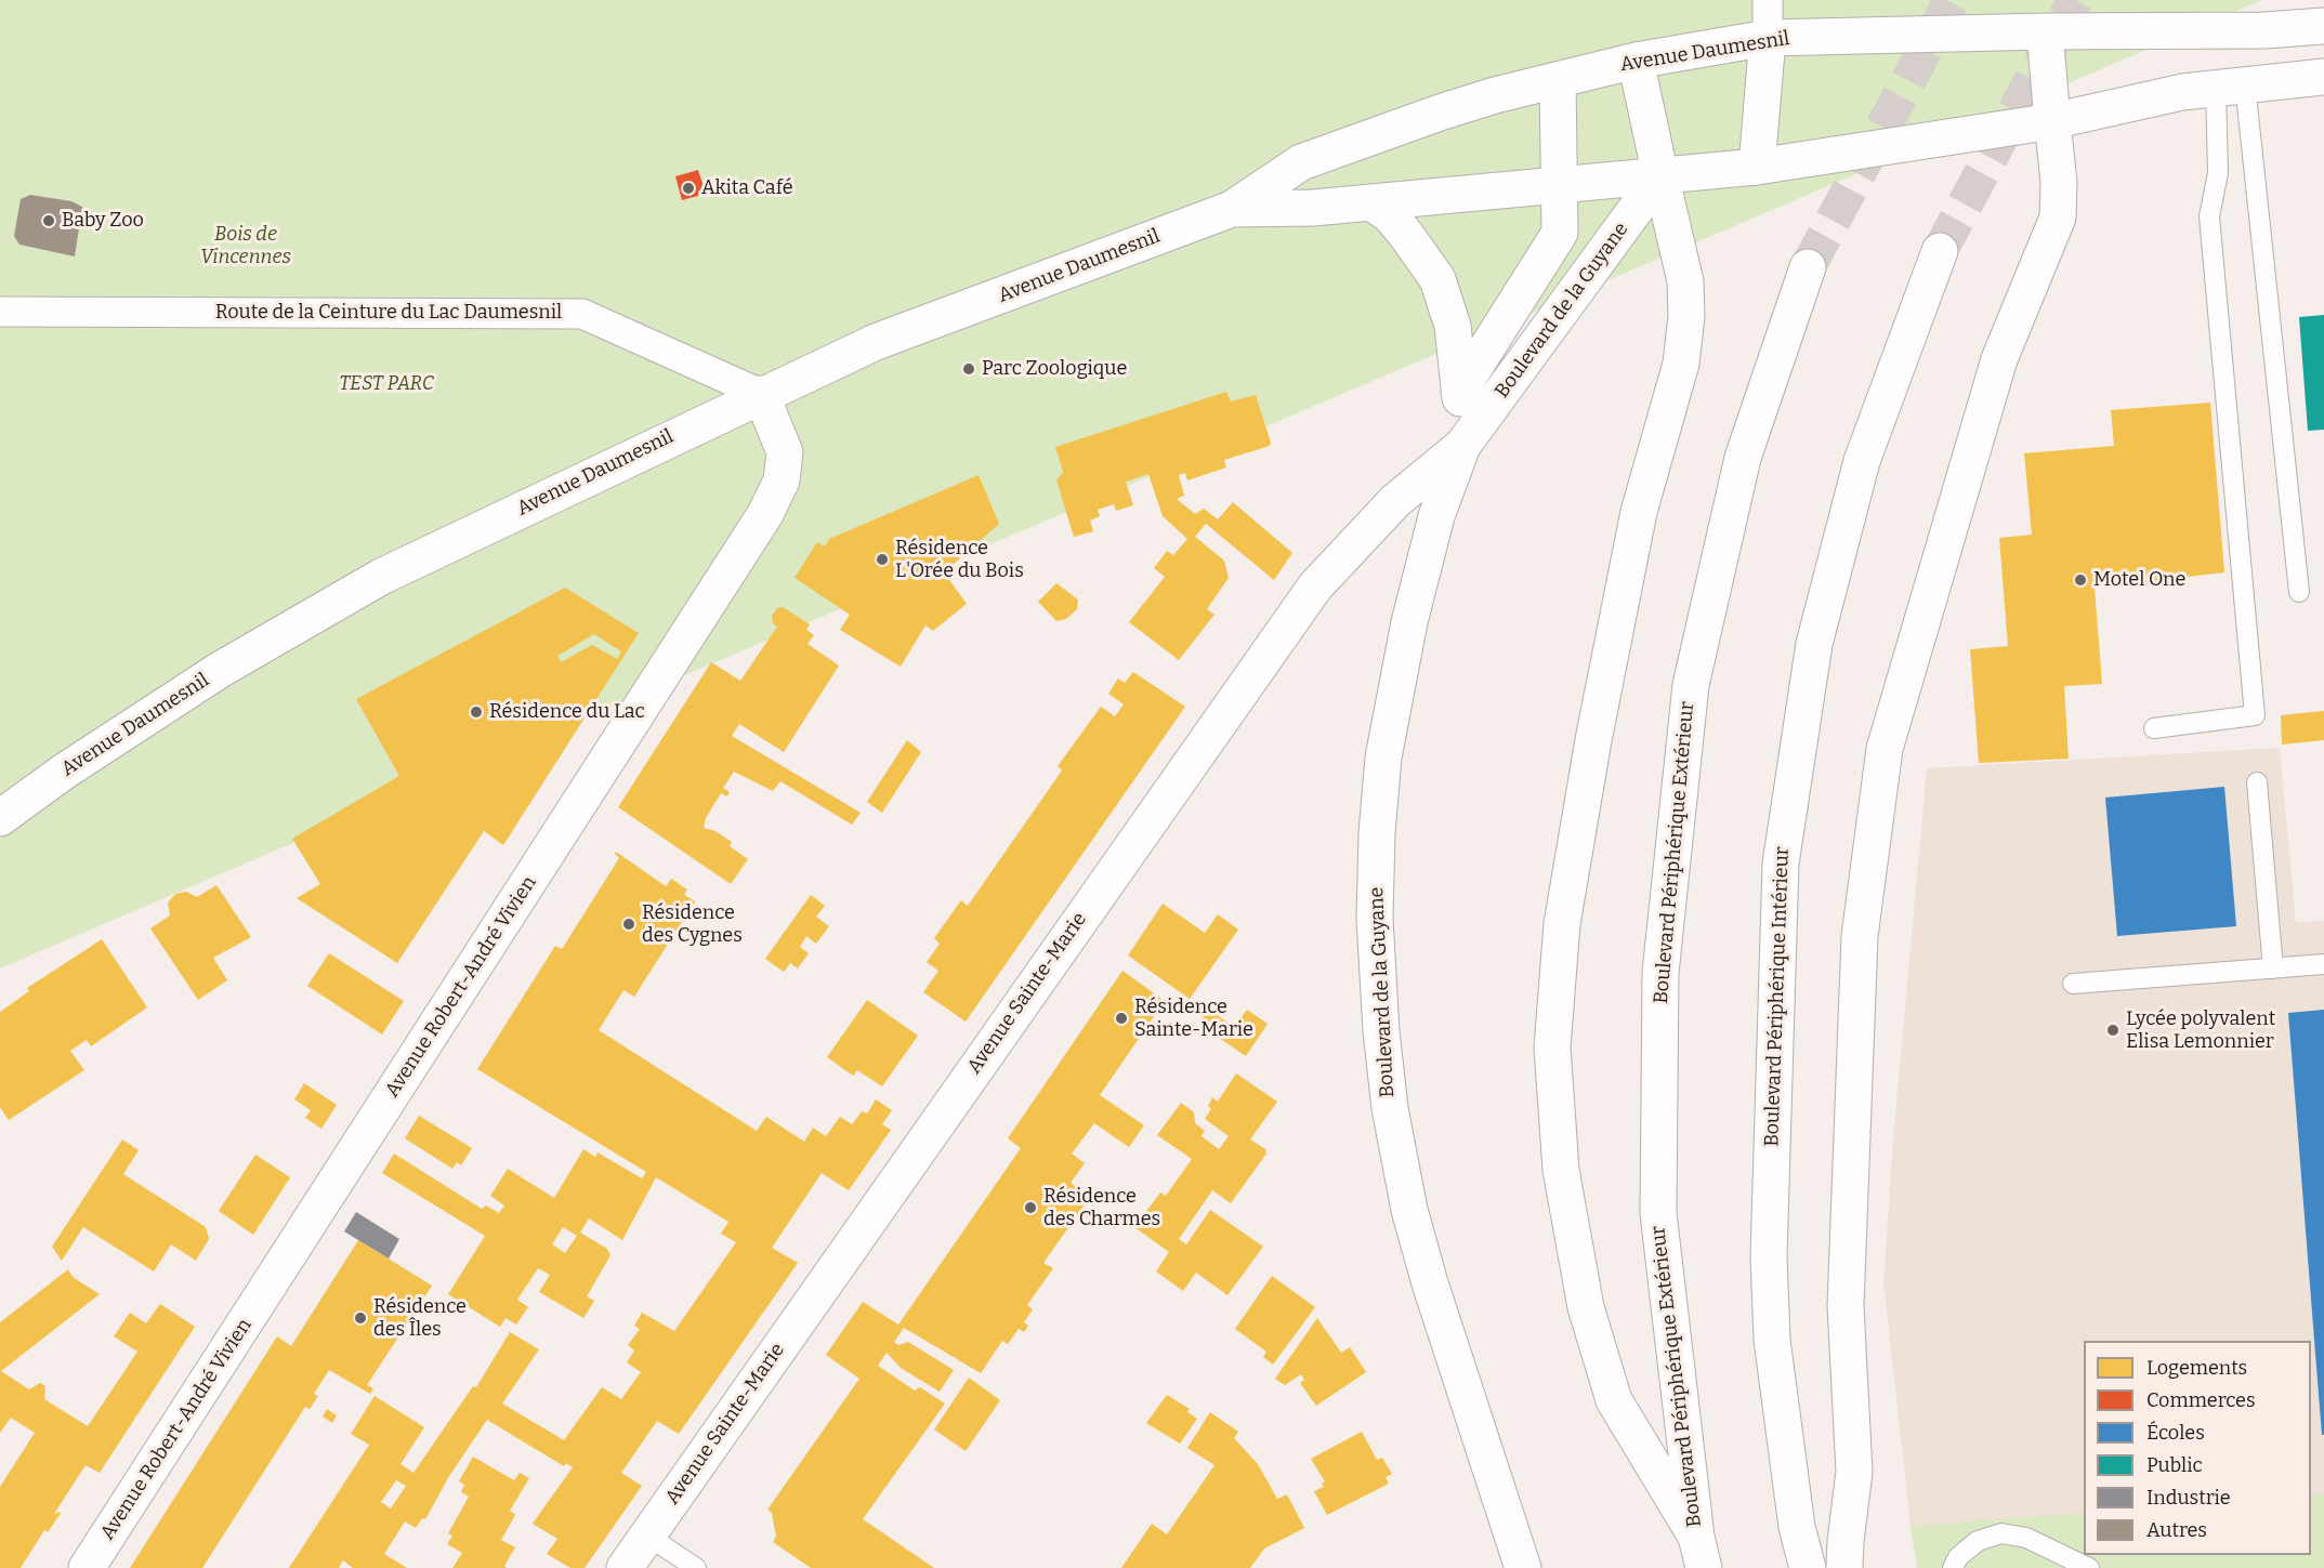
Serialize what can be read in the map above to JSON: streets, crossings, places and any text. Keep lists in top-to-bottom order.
{
  "streets": {
    "main road": [
      "Avenue Daumesnil",
      "Boulevard de la Guyane",
      "Boulevard Périphérique Extérieur",
      "Avenue Robert-André Vivien",
      "Avenue Sainte-Marie",
      "Boulevard Périphérique Intérieur"
    ],
    "street": ["Route de la Ceinture du Lac Daumesnil"]
  },
  "crossings": [
    ["Avenue Daumesnil", "Boulevard de la Guyane"],
    ["Avenue Daumesnil", "Route de la Ceinture du Lac Daumesnil"],
    ["Avenue Daumesnil", "Avenue Robert-André Vivien"],
    ["Boulevard de la Guyane", "Avenue Sainte-Marie"],
    ["Route de la Ceinture du Lac Daumesnil", "Avenue Robert-André Vivien"]
  ],
  "parks": ["Bois de Vincennes", "TEST PARC"],
  "places": [
    "Akita Café",
    "Baby Zoo",
    "Parc Zoologique",
    "Résidence L'Orée du Bois",
    "Motel One",
    "Résidence du Lac",
    "Résidence des Cygnes",
    "Résidence Sainte-Marie",
    "Lycée polyvalent Elisa Lemonnier",
    "Résidence des Charmes",
    "Résidence des Îles"
  ],
  "legend": [
    "Logements",
    "Commerces",
    "Écoles",
    "Public",
    "Industrie",
    "Autres"
  ]
}
